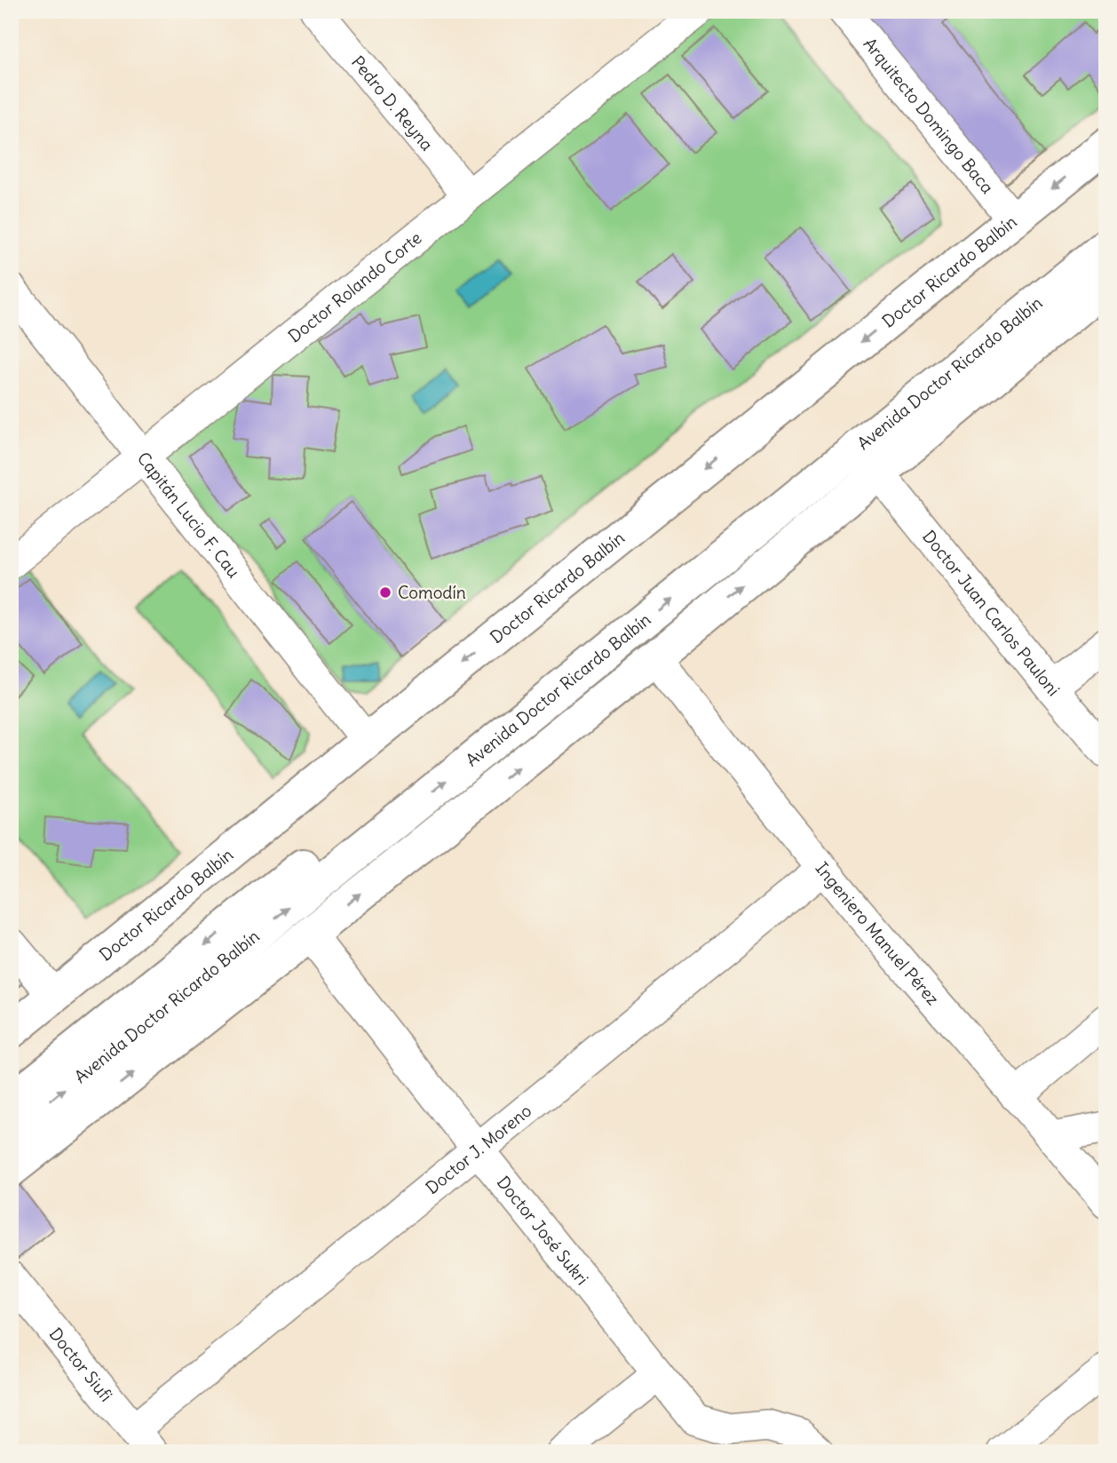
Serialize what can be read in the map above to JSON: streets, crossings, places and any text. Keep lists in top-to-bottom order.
{
  "streets": {
    "street": [
      "Pedro D. Reyna",
      "Arquitecto Domingo Baca",
      "Doctor Ricardo Balbín",
      "Doctor Rolando Corte",
      "Avenida Doctor Ricardo Balbín",
      "Capitán Lucio F. Cau",
      "Doctor Juan Carlos Pauloni",
      "Ingeniero Manuel Pérez",
      "Doctor J. Moreno",
      "Doctor José Sukri",
      "Doctor Siufi"
    ]
  },
  "crossings": [
    ["Pedro D. Reyna", "Doctor Rolando Corte"],
    ["Arquitecto Domingo Baca", "Doctor Ricardo Balbín"],
    ["Doctor Ricardo Balbín", "Capitán Lucio F. Cau"],
    ["Doctor Rolando Corte", "Capitán Lucio F. Cau"],
    ["Ingeniero Manuel Pérez", "Doctor J. Moreno"],
    ["Doctor J. Moreno", "Doctor José Sukri"],
    ["Doctor J. Moreno", "Doctor Siufi"]
  ],
  "places": ["Comodín"]
}
